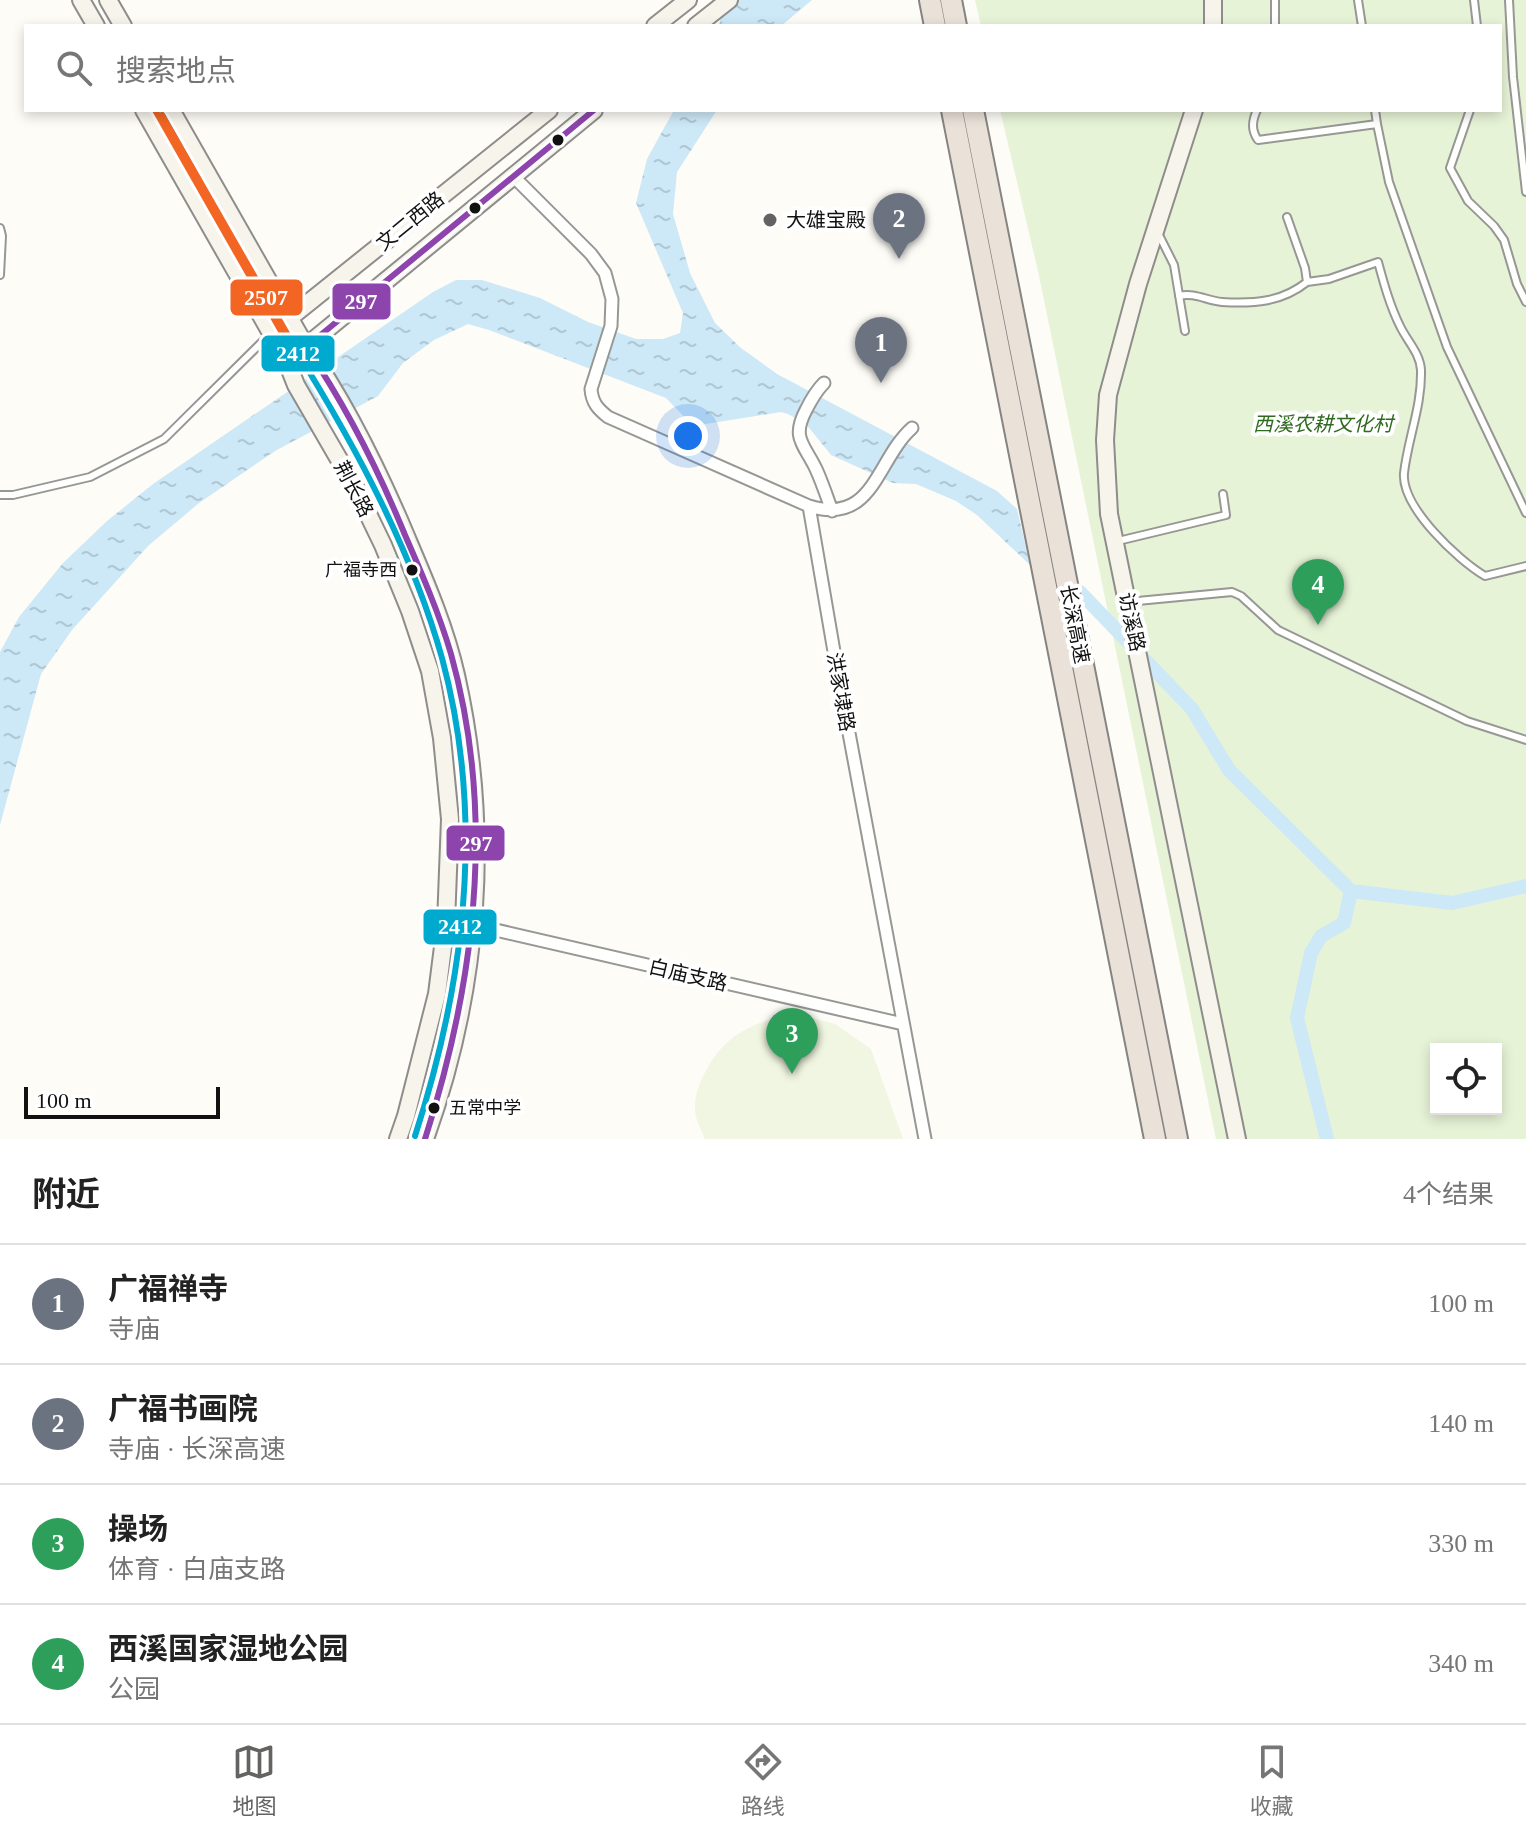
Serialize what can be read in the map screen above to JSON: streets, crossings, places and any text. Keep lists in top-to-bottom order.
{
  "streets": {
    "highway": ["长深高速"],
    "main road": ["文二西路", "荆长路", "访溪路"],
    "street": ["洪家埭路", "白庙支路"]
  },
  "crossings": [
    ["文二西路", "荆长路"],
    ["荆长路", "白庙支路"],
    ["洪家埭路", "白庙支路"]
  ],
  "parks": ["西溪农耕文化村"],
  "places": ["大雄宝殿", "广福寺西", "五常中学"],
  "lines": ["transit line 297", "transit line 2507", "transit line 2412"],
  "scale_bar": "100 m",
  "page": {
    "search": "搜索地点",
    "pins": [
      "2",
      "1",
      "4",
      "3"
    ],
    "scale": "100 m",
    "heading": ["附近", "4个结果"],
    "list": [
      {
        "mark": "1",
        "name": "广福禅寺",
        "note": "寺庙",
        "value": "100 m"
      },
      {
        "mark": "2",
        "name": "广福书画院",
        "note": "寺庙 · 长深高速",
        "value": "140 m"
      },
      {
        "mark": "3",
        "name": "操场",
        "note": "体育 · 白庙支路",
        "value": "330 m"
      },
      {
        "mark": "4",
        "name": "西溪国家湿地公园",
        "note": "公园",
        "value": "340 m"
      }
    ],
    "nav": ["地图", "路线", "收藏"]
  }
}
